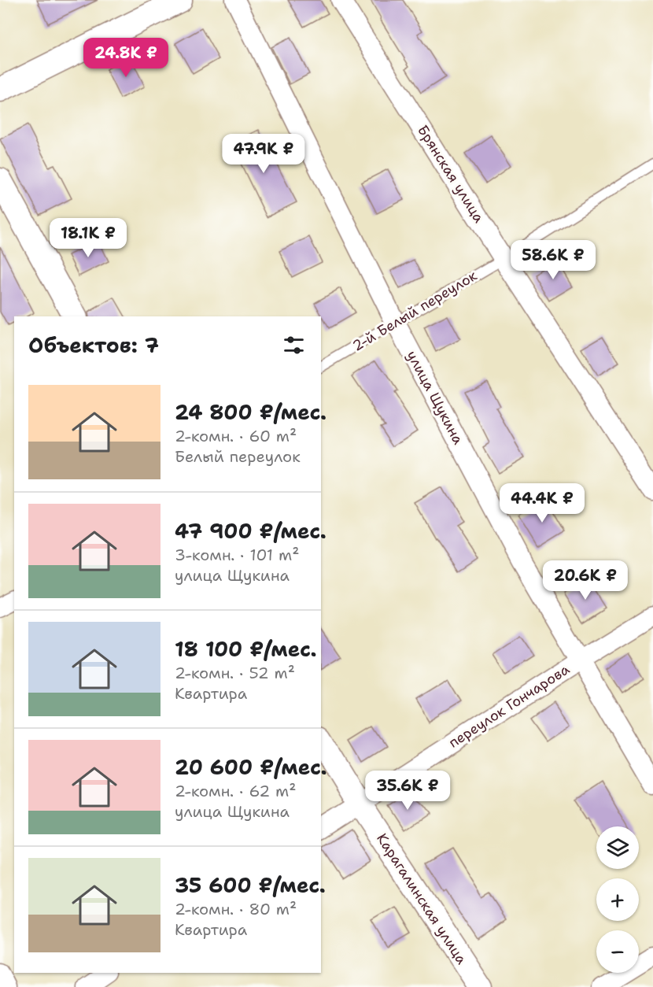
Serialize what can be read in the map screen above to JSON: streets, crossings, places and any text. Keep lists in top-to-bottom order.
{
  "streets": {
    "street": [
      "Брянская улица",
      "улица Щукина",
      "переулок Гончарова",
      "Карагалинская улица"
    ],
    "lane": ["2-й Белый переулок"]
  },
  "crossings": [
    ["Брянская улица", "2-й Белый переулок"],
    ["2-й Белый переулок", "улица Щукина"],
    ["улица Щукина", "переулок Гончарова"],
    ["переулок Гончарова", "Карагалинская улица"]
  ],
  "page": {
    "price": [
      "24.8K ₽",
      "47.9K ₽",
      "18.1K ₽",
      "58.6K ₽",
      "44.4K ₽",
      "20.6K ₽",
      "35.6K ₽"
    ],
    "heading": "Объектов: 7",
    "list": [
      {
        "name": "24 800 ₽/мес.",
        "note": "2-комн. · 60 m² · Белый переулок"
      },
      {
        "name": "47 900 ₽/мес.",
        "note": "3-комн. · 101 m² · улица Щукина"
      },
      {
        "name": "18 100 ₽/мес.",
        "note": "2-комн. · 52 m² · Квартира"
      },
      {
        "name": "20 600 ₽/мес.",
        "note": "2-комн. · 62 m² · улица Щукина"
      },
      {
        "name": "35 600 ₽/мес.",
        "note": "2-комн. · 80 m² · Квартира"
      }
    ],
    "map_buttons": ["+", "−"]
  }
}
